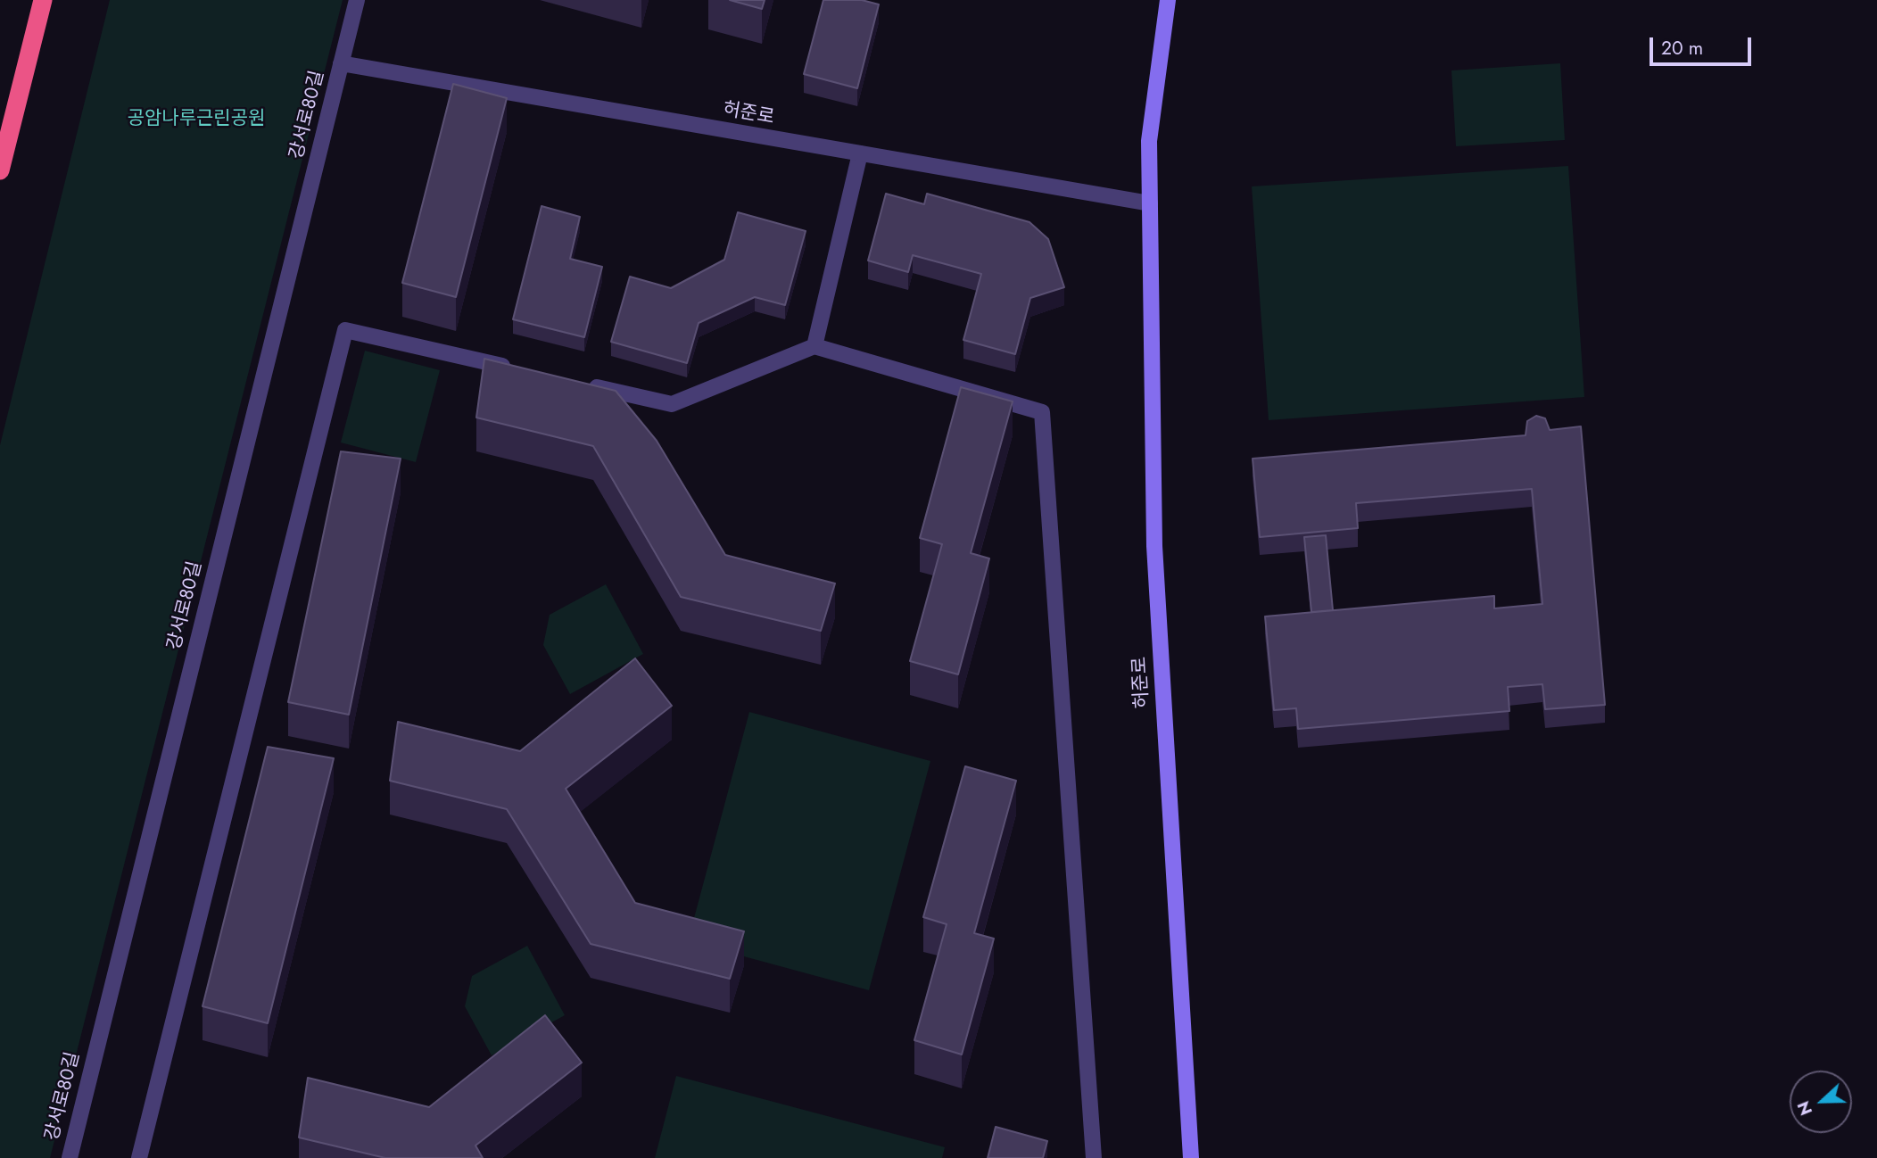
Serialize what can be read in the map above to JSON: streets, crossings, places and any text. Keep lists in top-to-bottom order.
{
  "streets": {
    "street": ["허준로", "강서로80길"]
  },
  "crossings": [
    ["허준로", "강서로80길"]
  ],
  "parks": ["공암나루근린공원"],
  "scale_bar": "20 m",
  "north": "left"
}
